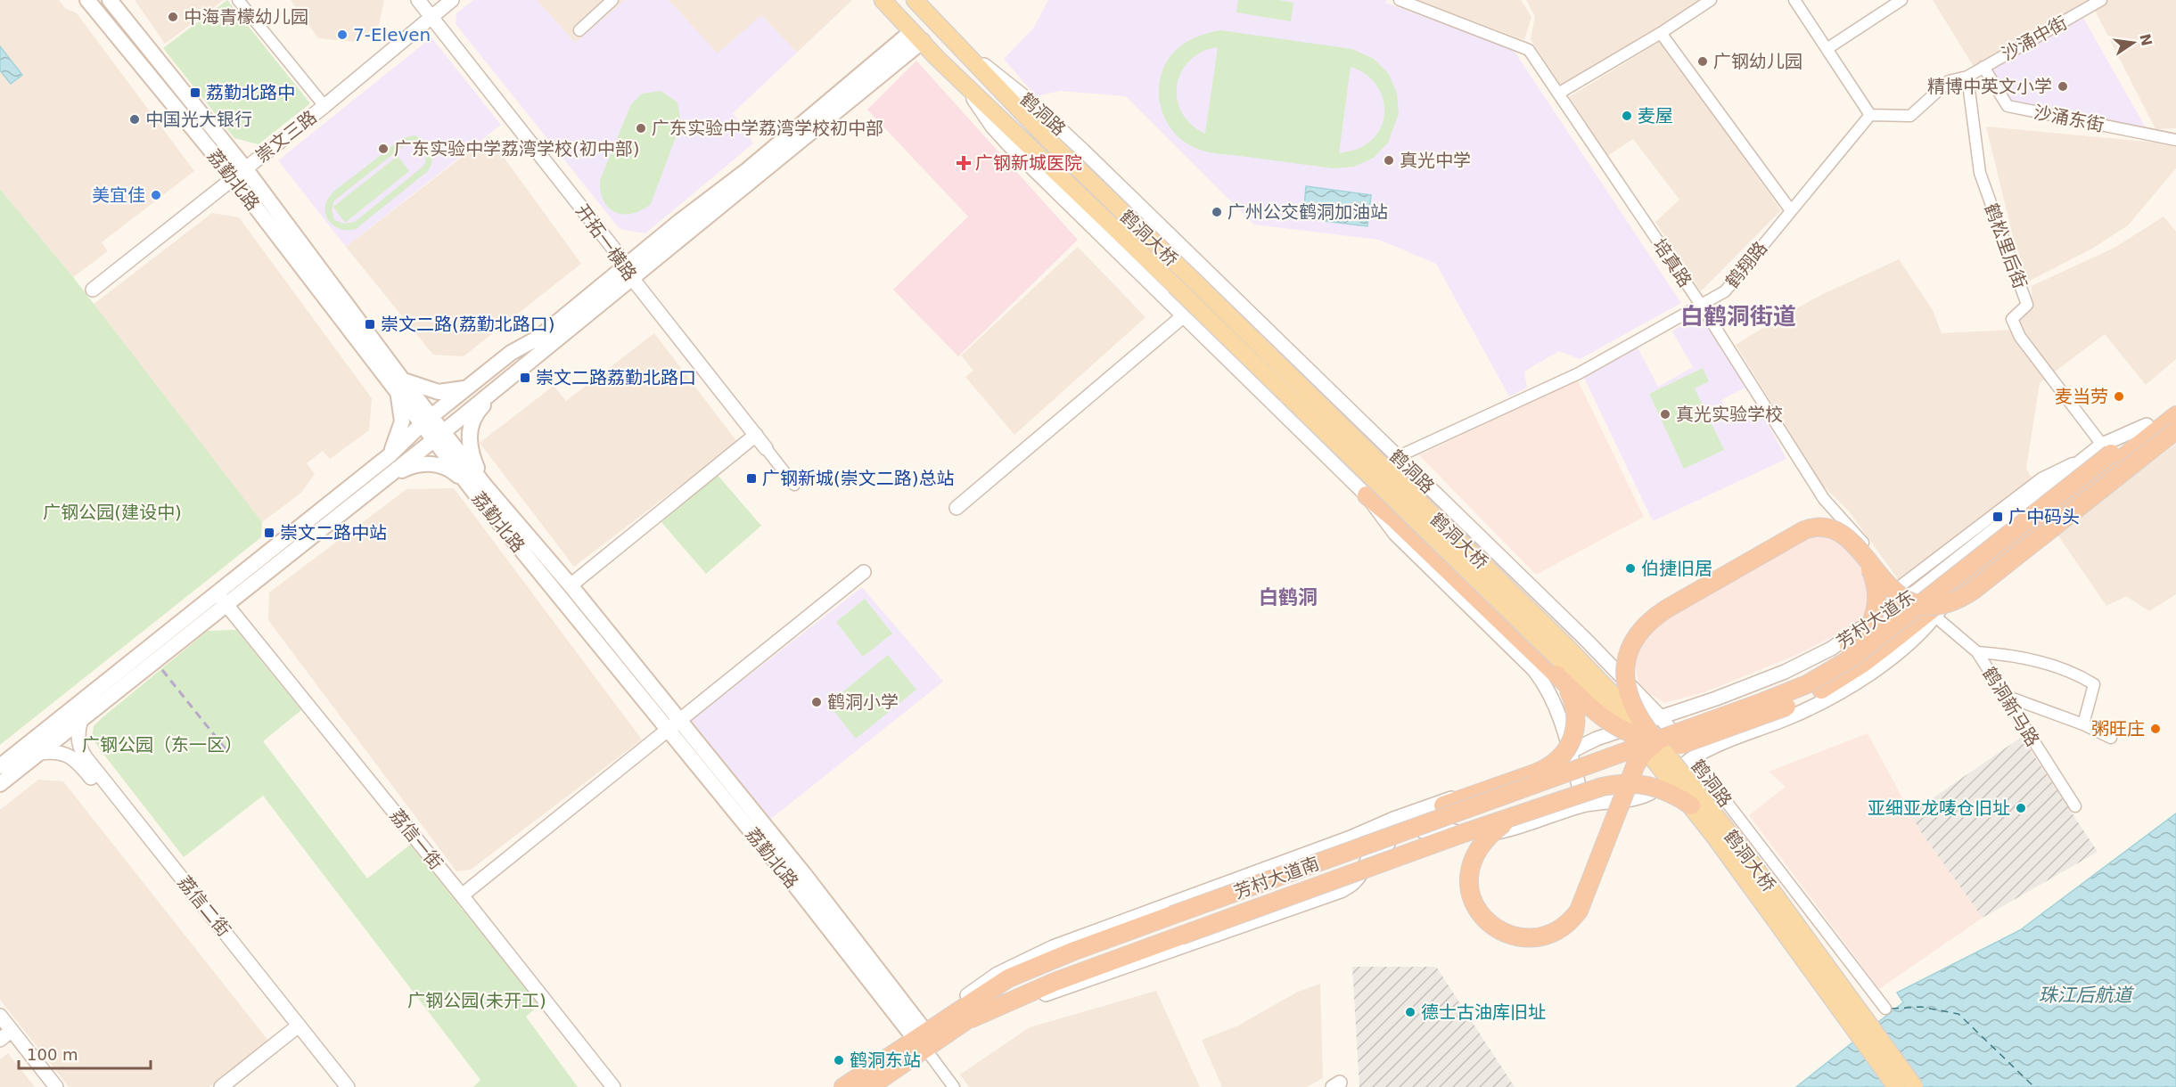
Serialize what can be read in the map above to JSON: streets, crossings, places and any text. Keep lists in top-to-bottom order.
{
  "streets": {
    "highway": ["芳村大道东", "芳村大道南"],
    "main road": ["鹤洞路", "荔勤北路", "鹤洞大桥"],
    "street": [
      "沙涌中街",
      "沙涌东街",
      "崇文三路",
      "开拓一横路",
      "鹤松里后街",
      "培真路",
      "鹤翔路",
      "鹤洞新马路",
      "荔信一街",
      "荔信二街"
    ]
  },
  "crossings": [
    ["沙涌中街", "沙涌东街"],
    ["沙涌中街", "鹤松里后街"],
    ["鹤洞路", "鹤洞大桥"],
    ["鹤洞路", "鹤翔路"],
    ["鹤洞路", "芳村大道东"],
    ["崇文三路", "荔勤北路"],
    ["崇文三路", "开拓一横路"],
    ["荔勤北路", "芳村大道南"],
    ["鹤松里后街", "芳村大道东"],
    ["培真路", "鹤翔路"],
    ["芳村大道东", "鹤洞新马路"],
    ["芳村大道东", "芳村大道南"]
  ],
  "districts": ["白鹤洞街道", "白鹤洞"],
  "water": ["珠江后航道"],
  "parks": ["广钢公园(建设中)", "广钢公园（东一区）", "广钢公园(未开工)"],
  "places": {
    "other": [
      "中海青檬幼儿园",
      "7-Eleven",
      "广钢幼儿园",
      "精博中英文小学",
      "麦屋",
      "中国光大银行",
      "广东实验中学荔湾学校初中部",
      "广东实验中学荔湾学校(初中部)",
      "真光中学",
      "美宜佳",
      "广州公交鹤洞加油站",
      "麦当劳",
      "真光实验学校",
      "伯捷旧居",
      "鹤洞小学",
      "粥旺庄",
      "亚细亚龙唛仓旧址",
      "德士古油库旧址",
      "鹤洞东站"
    ],
    "transit": [
      "荔勤北路中",
      "崇文二路(荔勤北路口)",
      "崇文二路荔勤北路口",
      "广钢新城(崇文二路)总站",
      "广中码头",
      "崇文二路中站"
    ],
    "health": ["广钢新城医院"]
  },
  "scale_bar": "100 m",
  "north": "right"
}
